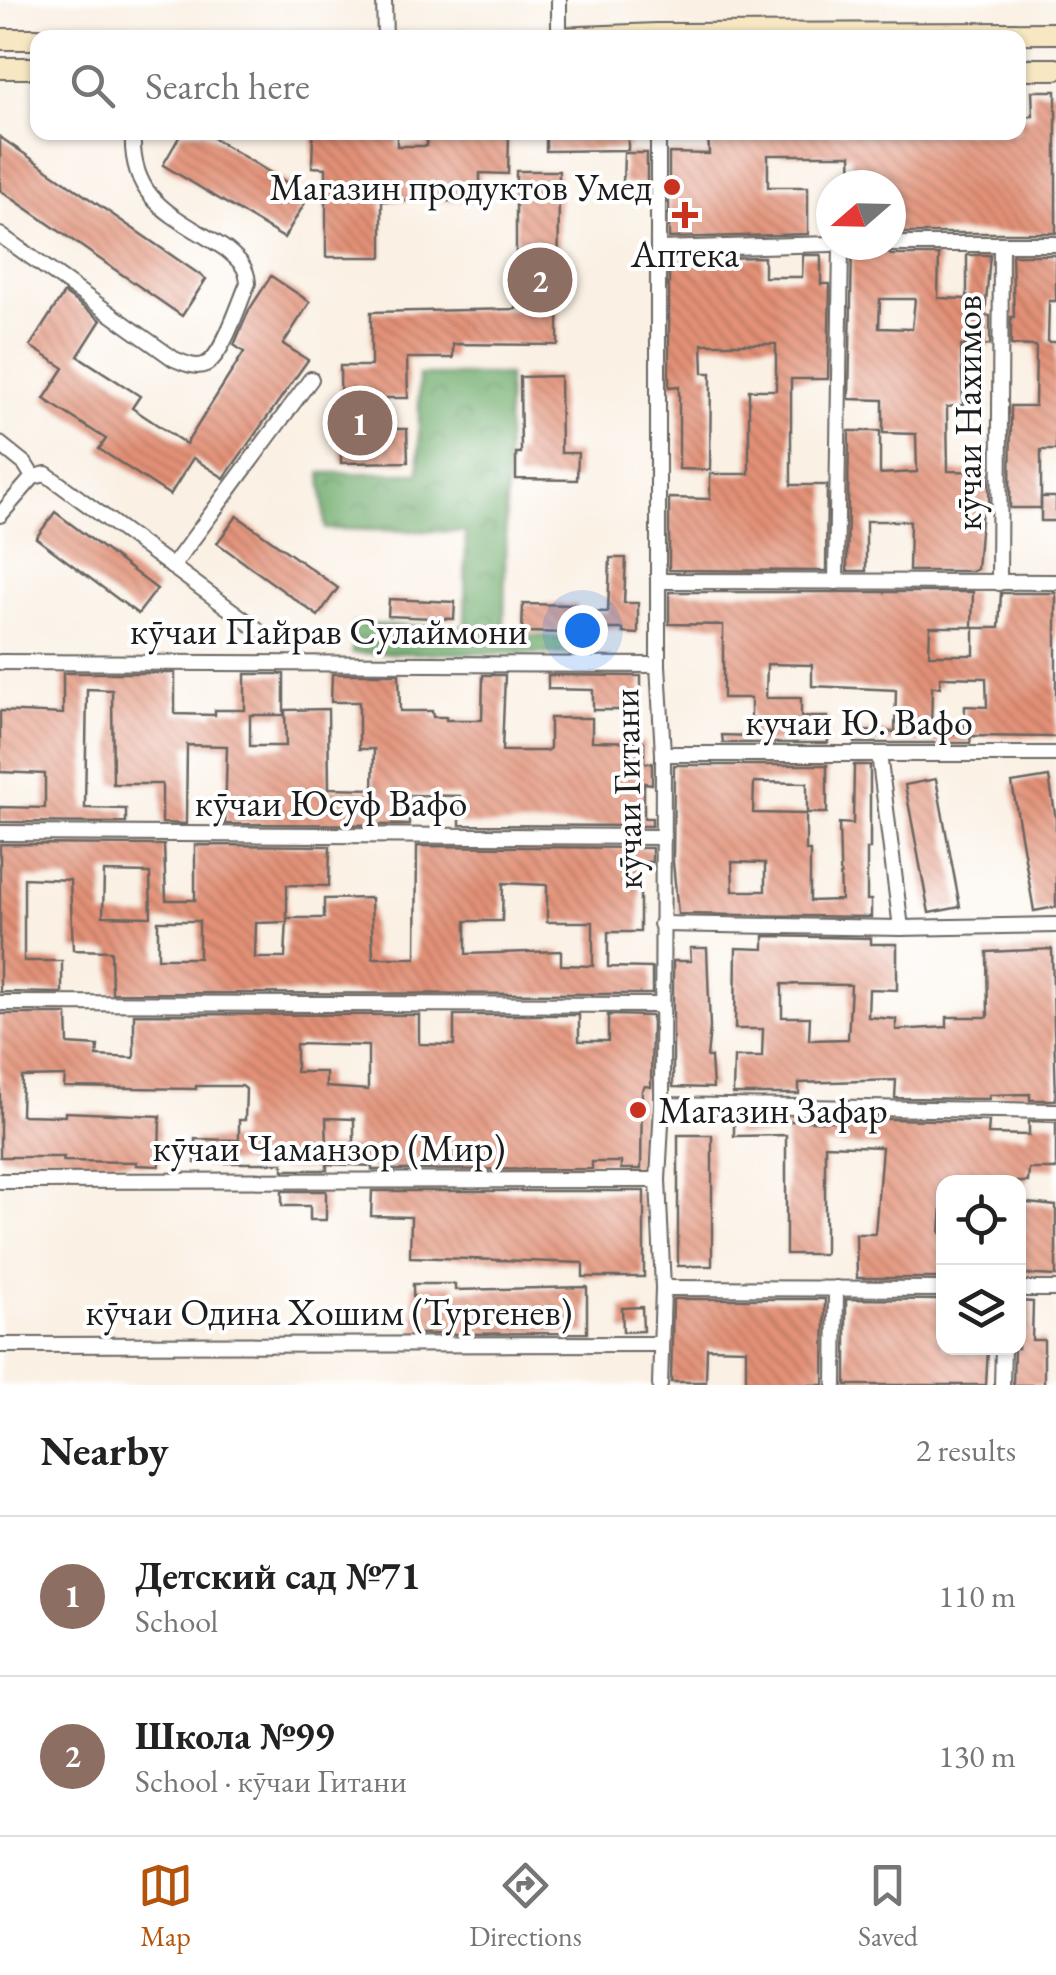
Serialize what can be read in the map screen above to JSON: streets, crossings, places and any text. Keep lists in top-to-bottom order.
{
  "streets": {
    "street": [
      "кӯчаи Нахимов",
      "кӯчаи Пайрав Сулаймони",
      "кучаи Ю. Вафо",
      "кӯчаи Гитани",
      "кӯчаи Юсуф Вафо",
      "кӯчаи Чаманзор (Мир)",
      "кӯчаи Одина Хошим (Тургенев)"
    ]
  },
  "crossings": [
    ["кӯчаи Пайрав Сулаймони", "кӯчаи Гитани"],
    ["кучаи Ю. Вафо", "кӯчаи Гитани"],
    ["кӯчаи Гитани", "кӯчаи Юсуф Вафо"],
    ["кӯчаи Гитани", "кӯчаи Чаманзор (Мир)"],
    ["кӯчаи Гитани", "кӯчаи Одина Хошим (Тургенев)"]
  ],
  "places": {
    "other": ["Магазин продуктов Умед", "Магазин Зафар"],
    "health": ["Аптека"]
  },
  "north": "left",
  "page": {
    "search": "Search here",
    "pins": ["2", "1"],
    "heading": ["Nearby", "2 results"],
    "list": [
      {
        "mark": "1",
        "name": "Детский сад №71",
        "note": "School",
        "value": "110 m"
      },
      {
        "mark": "2",
        "name": "Школа №99",
        "note": "School · кӯчаи Гитани",
        "value": "130 m"
      }
    ],
    "nav": ["Map", "Directions", "Saved"]
  }
}
